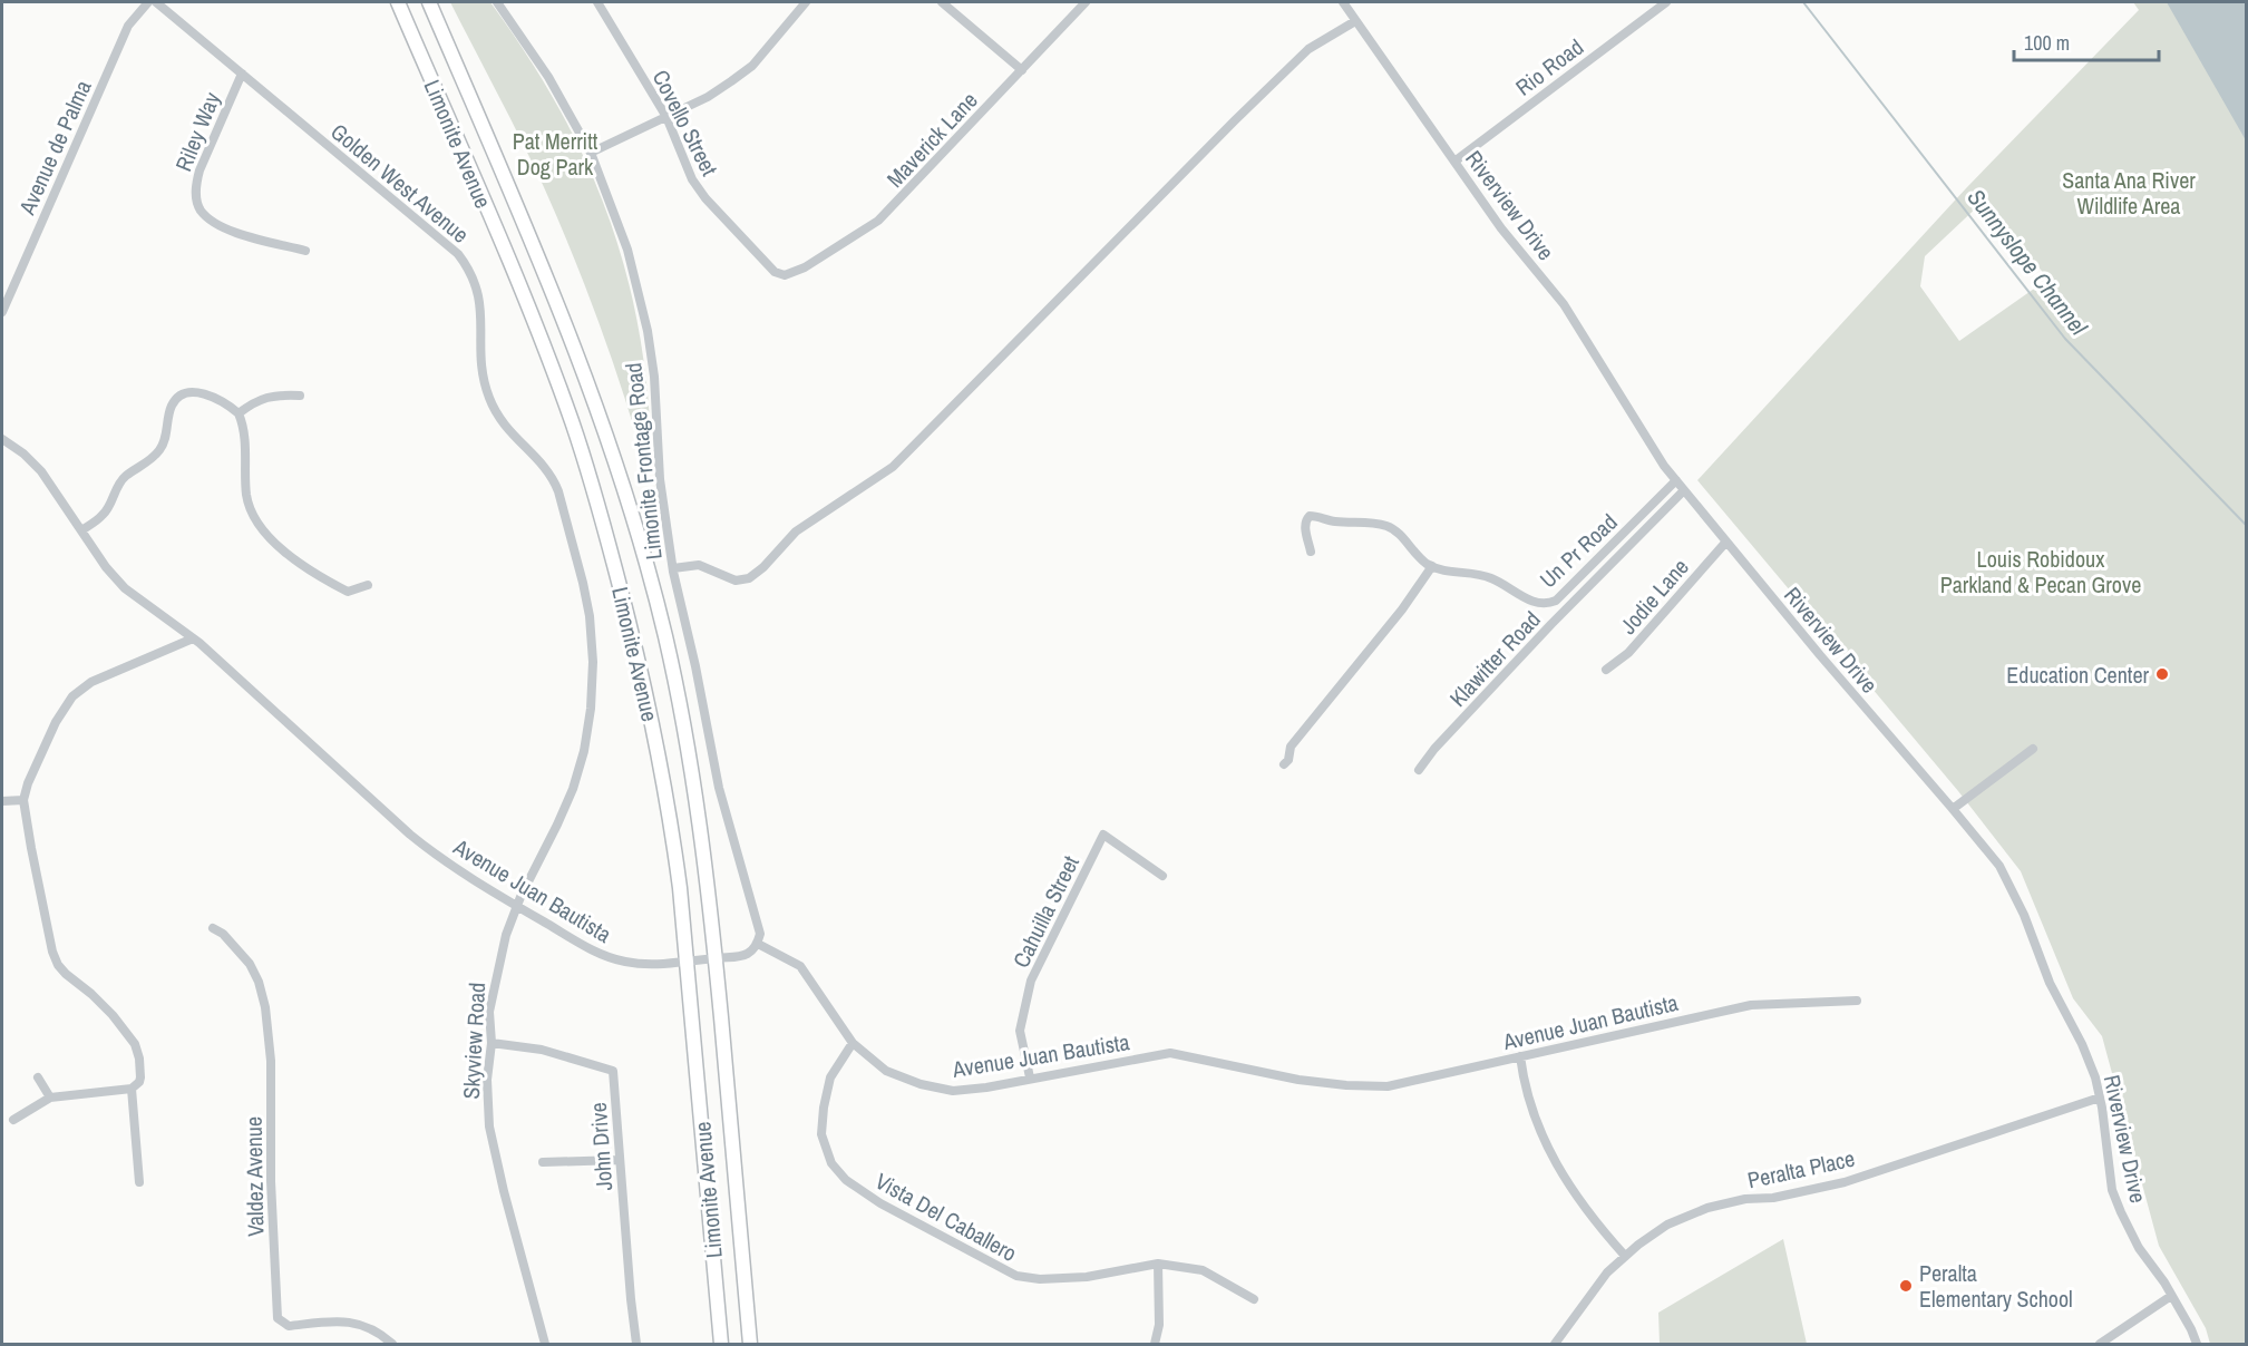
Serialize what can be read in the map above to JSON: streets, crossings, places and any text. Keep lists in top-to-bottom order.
{
  "streets": {
    "main road": ["Limonite Avenue"],
    "street": [
      "Rio Road",
      "Covello Street",
      "Riley Way",
      "Maverick Lane",
      "Avenue de Palma",
      "Golden West Avenue",
      "Riverview Drive",
      "Limonite Frontage Road",
      "Un Pr Road",
      "Jodie Lane",
      "Klawitter Road",
      "Avenue Juan Bautista",
      "Cahuilla Street",
      "Skyview Road",
      "John Drive",
      "Peralta Place",
      "Valdez Avenue",
      "Vista Del Caballero"
    ]
  },
  "crossings": [
    ["Rio Road", "Riverview Drive"],
    ["Covello Street", "Maverick Lane"],
    ["Riley Way", "Golden West Avenue"],
    ["Limonite Avenue", "Avenue Juan Bautista"],
    ["Golden West Avenue", "Skyview Road"],
    ["Riverview Drive", "Un Pr Road"],
    ["Riverview Drive", "Jodie Lane"],
    ["Riverview Drive", "Klawitter Road"],
    ["Riverview Drive", "Peralta Place"],
    ["Limonite Frontage Road", "Avenue Juan Bautista"],
    ["Avenue Juan Bautista", "Cahuilla Street"],
    ["Avenue Juan Bautista", "Skyview Road"],
    ["Avenue Juan Bautista", "Vista Del Caballero"],
    ["Skyview Road", "John Drive"]
  ],
  "water": ["Sunnyslope Channel"],
  "parks": ["Pat Merritt Dog Park", "Santa Ana River Wildlife Area", "Louis Robidoux Parkland & Pecan Grove"],
  "places": ["Education Center", "Peralta Elementary School"],
  "scale_bar": "100 m"
}
